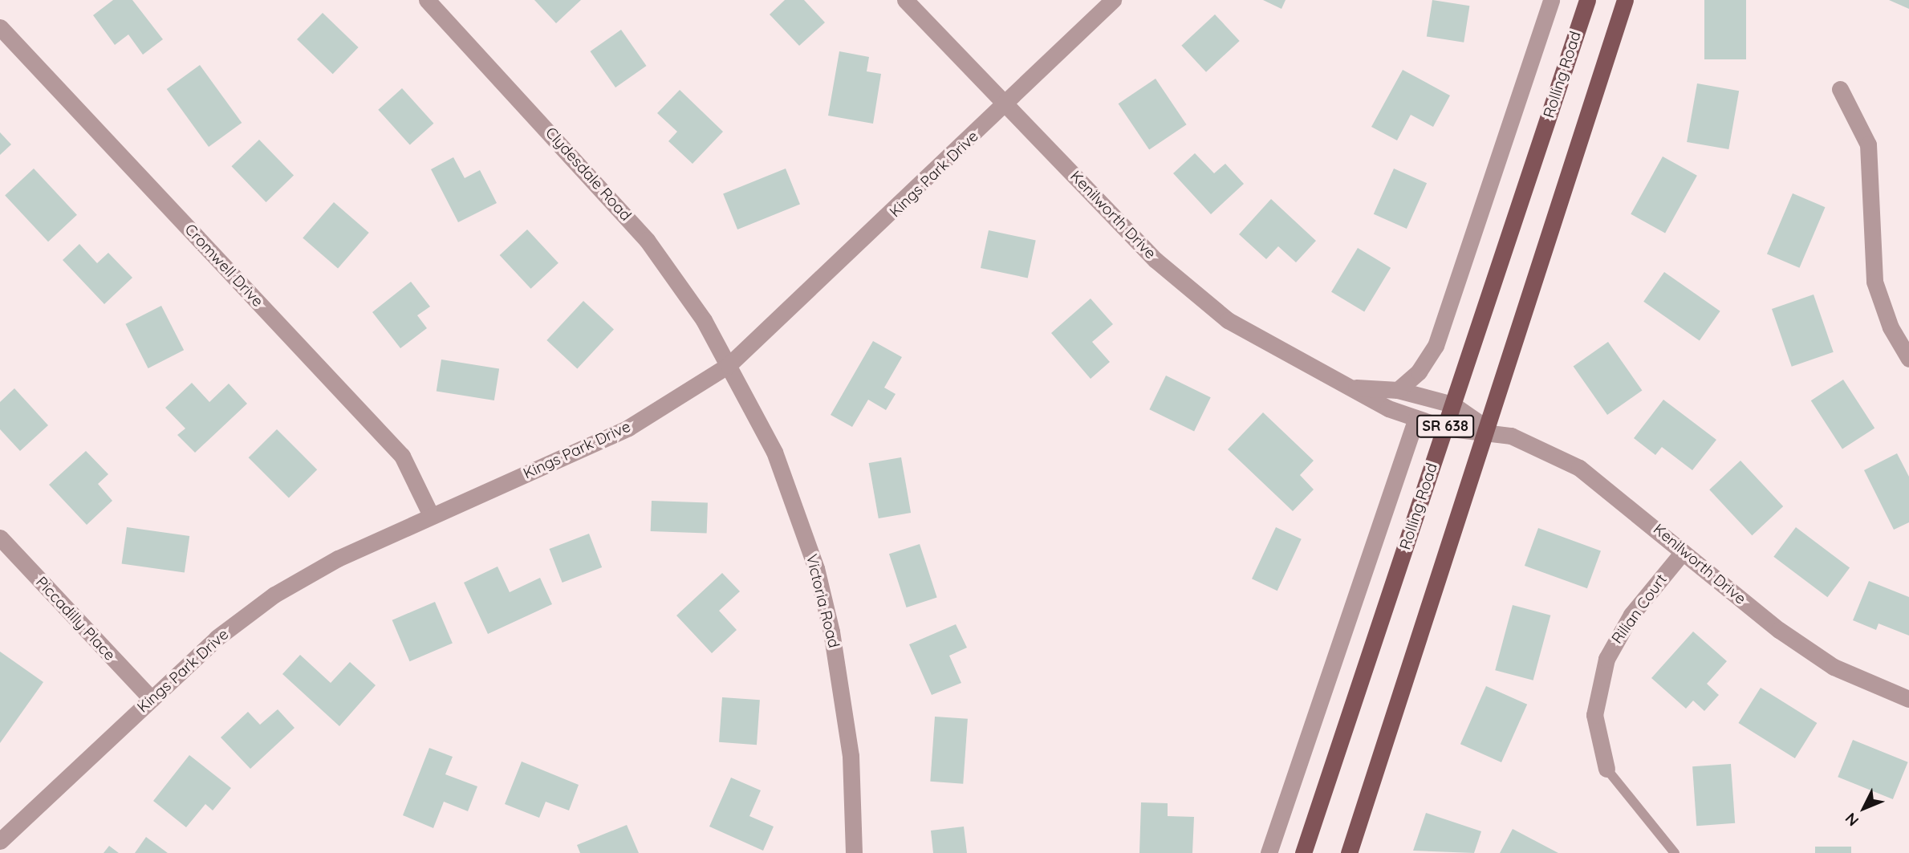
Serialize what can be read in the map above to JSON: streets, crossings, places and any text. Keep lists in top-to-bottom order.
{
  "streets": {
    "main road": ["Rolling Road", "SR 638"],
    "street": [
      "Clydesdale Road",
      "Kings Park Drive",
      "Kenilworth Drive",
      "Cromwell Drive",
      "Victoria Road",
      "Rilian Court",
      "Piccadilly Place"
    ]
  },
  "crossings": [
    ["Rolling Road", "Kenilworth Drive"],
    ["Clydesdale Road", "Kings Park Drive"],
    ["Clydesdale Road", "Victoria Road"],
    ["Kings Park Drive", "Kenilworth Drive"],
    ["Kings Park Drive", "Cromwell Drive"],
    ["Kings Park Drive", "Victoria Road"],
    ["Kings Park Drive", "Piccadilly Place"],
    ["Kenilworth Drive", "SR 638"],
    ["Kenilworth Drive", "Rilian Court"]
  ],
  "north": "bottom left"
}
